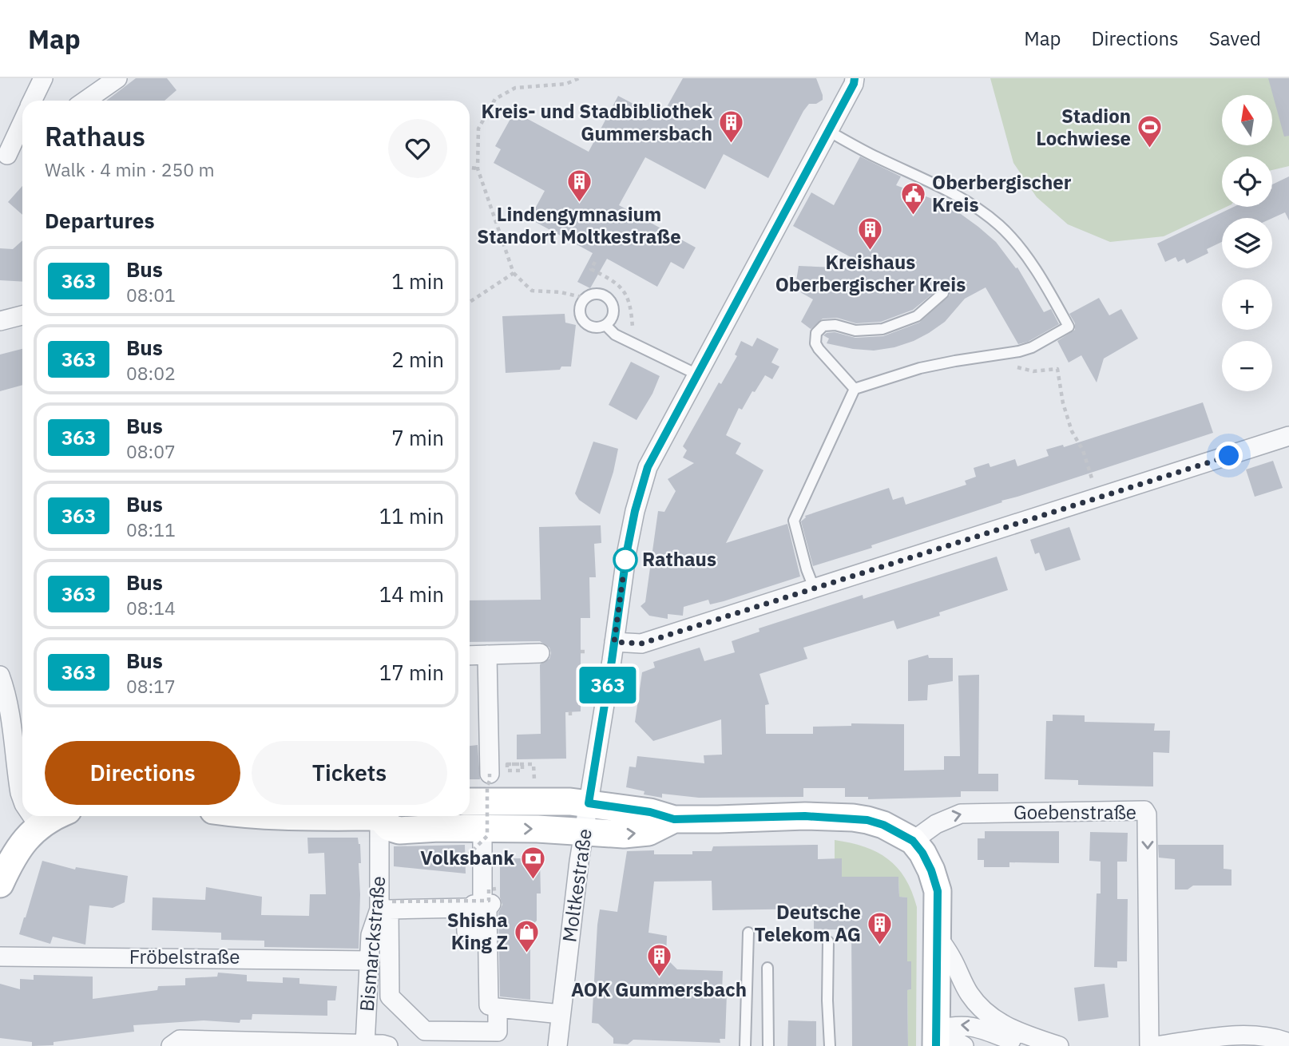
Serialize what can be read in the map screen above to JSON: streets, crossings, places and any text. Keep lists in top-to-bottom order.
{
  "streets": {
    "street": [
      "Goebenstraße",
      "Moltkestraße",
      "Bismarckstraße",
      "Fröbelstraße"
    ]
  },
  "crossings": [
    ["Bismarckstraße", "Fröbelstraße"]
  ],
  "places": {
    "building": [
      "Kreis- und Stadbibliothek Gummersbach",
      "Lindengymnasium Standort Moltkestraße",
      "Kreishaus Oberbergischer Kreis",
      "Deutsche Telekom AG",
      "AOK Gummersbach"
    ],
    "sports": ["Stadion Lochwiese"],
    "public building": ["Oberbergischer Kreis"],
    "other": ["Rathaus"],
    "bank": ["Volksbank"],
    "shop": ["Shisha King Z"]
  },
  "lines": ["bus line 363"],
  "north": "top",
  "page": {
    "header": "Map",
    "nav": ["Map", "Directions", "Saved"],
    "on_map": "363",
    "map_buttons": ["+", "−"],
    "heading": [
      ["Rathaus", "Walk · 4 min · 250 m"],
      "Departures"
    ],
    "list": [
      {
        "mark": "363",
        "name": "Bus",
        "note": "08:01",
        "value": "1 min"
      },
      {
        "mark": "363",
        "name": "Bus",
        "note": "08:02",
        "value": "2 min"
      },
      {
        "mark": "363",
        "name": "Bus",
        "note": "08:07",
        "value": "7 min"
      },
      {
        "mark": "363",
        "name": "Bus",
        "note": "08:11",
        "value": "11 min"
      },
      {
        "mark": "363",
        "name": "Bus",
        "note": "08:14",
        "value": "14 min"
      },
      {
        "mark": "363",
        "name": "Bus",
        "note": "08:17",
        "value": "17 min"
      }
    ],
    "buttons": ["Directions", "Tickets"]
  }
}
